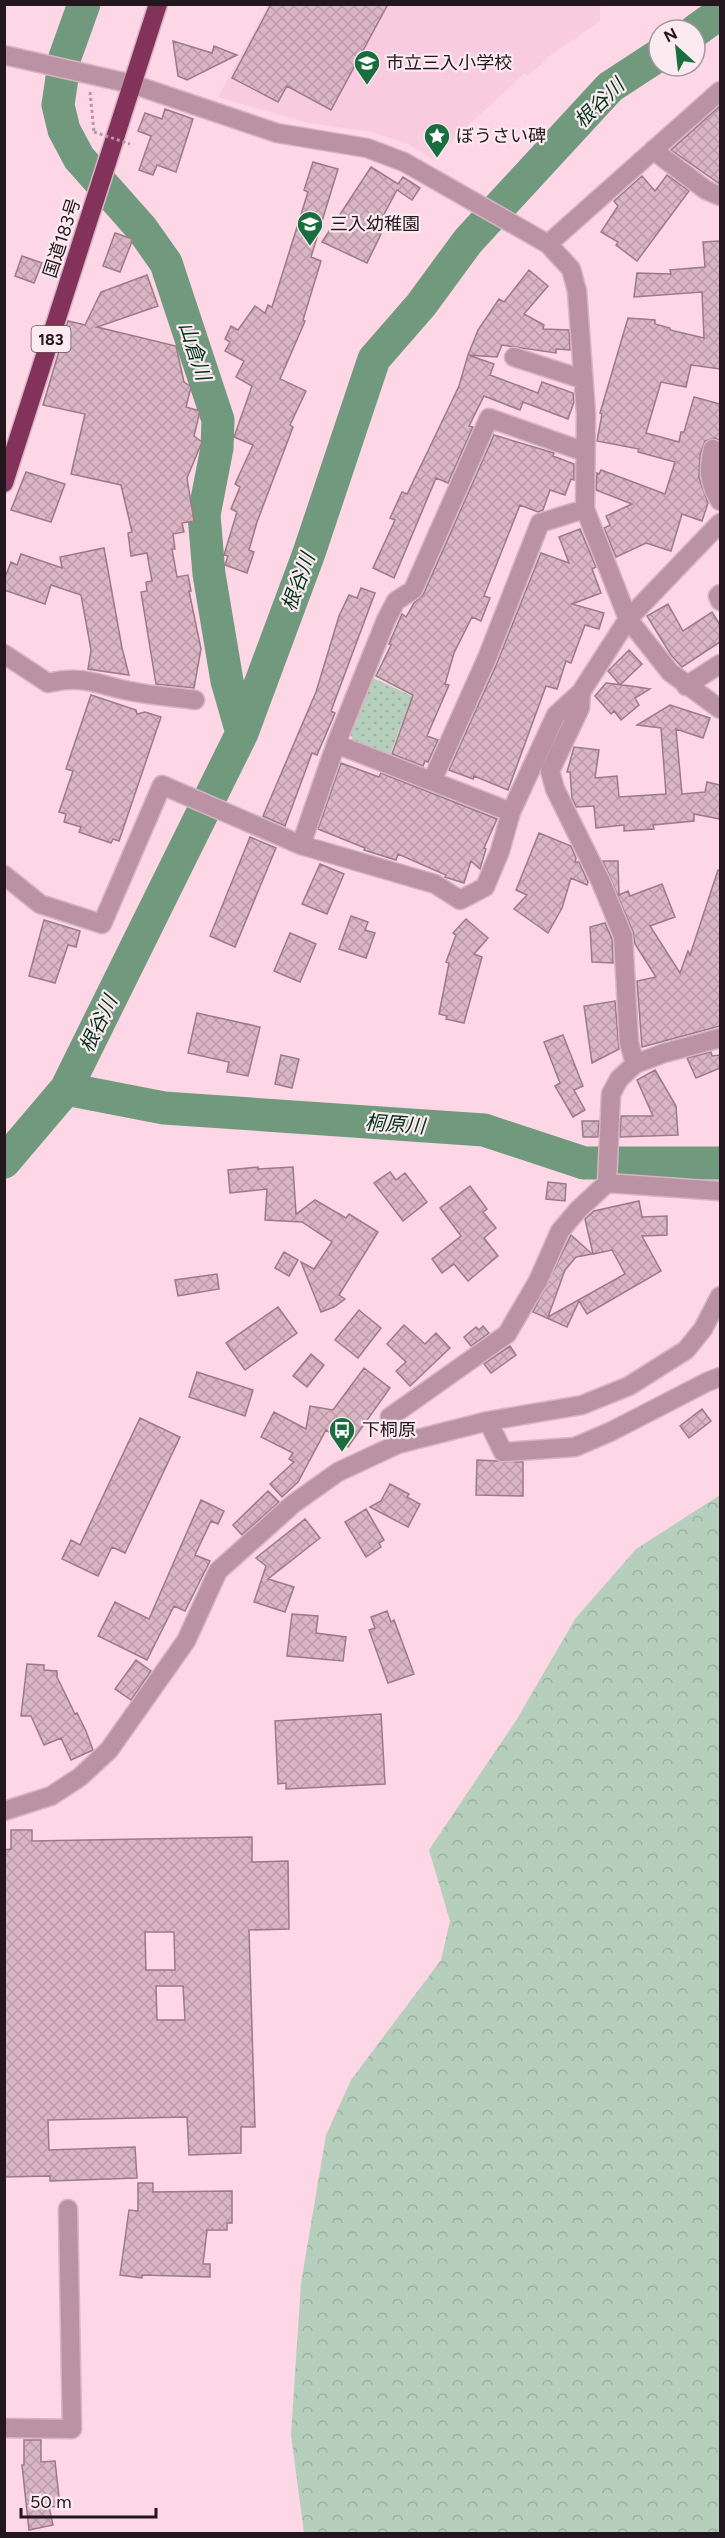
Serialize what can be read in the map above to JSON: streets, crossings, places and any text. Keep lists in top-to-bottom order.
{
  "streets": {
    "highway": ["国道183号", "183"]
  },
  "water": ["根谷川", "山倉川", "桐原川"],
  "places": {
    "school or university": ["市立三入小学校", "三入幼稚園"],
    "place": ["ぼうさい碑"],
    "bus stop": ["下桐原"]
  },
  "scale_bar": "50 m",
  "north": "top left"
}
